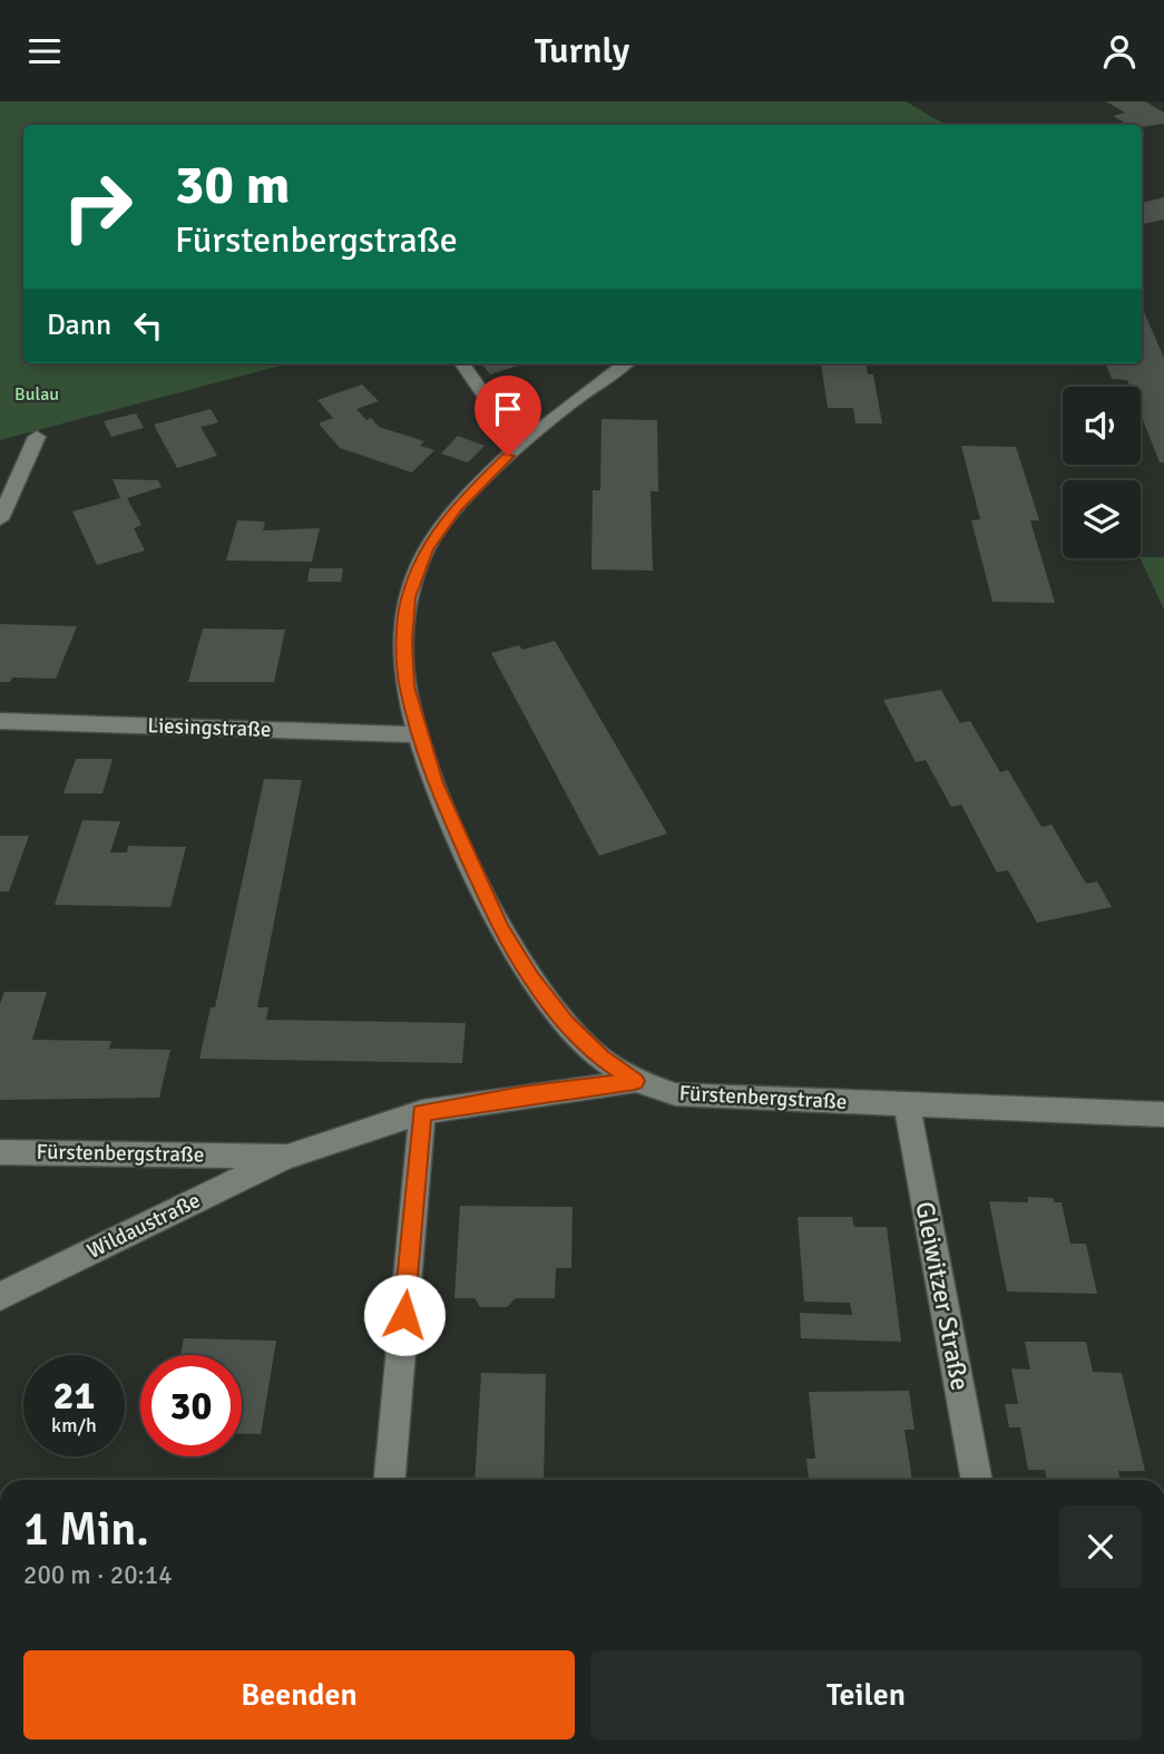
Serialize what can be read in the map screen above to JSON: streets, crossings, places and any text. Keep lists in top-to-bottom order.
{
  "streets": {
    "street": [
      "Liesingstraße",
      "Fürstenbergstraße",
      "Wildaustraße",
      "Gleiwitzer Straße"
    ]
  },
  "crossings": [
    ["Fürstenbergstraße", "Wildaustraße"],
    ["Fürstenbergstraße", "Gleiwitzer Straße"]
  ],
  "parks": ["Bulau"],
  "page": {
    "header": "Turnly",
    "turn": ["30 m", "Fürstenbergstraße"],
    "then": "Dann",
    "speed": "21 km/h",
    "limit": "30",
    "heading": ["1 Min.", "200 m · 20:14"],
    "buttons": ["Beenden", "Teilen"]
  }
}
